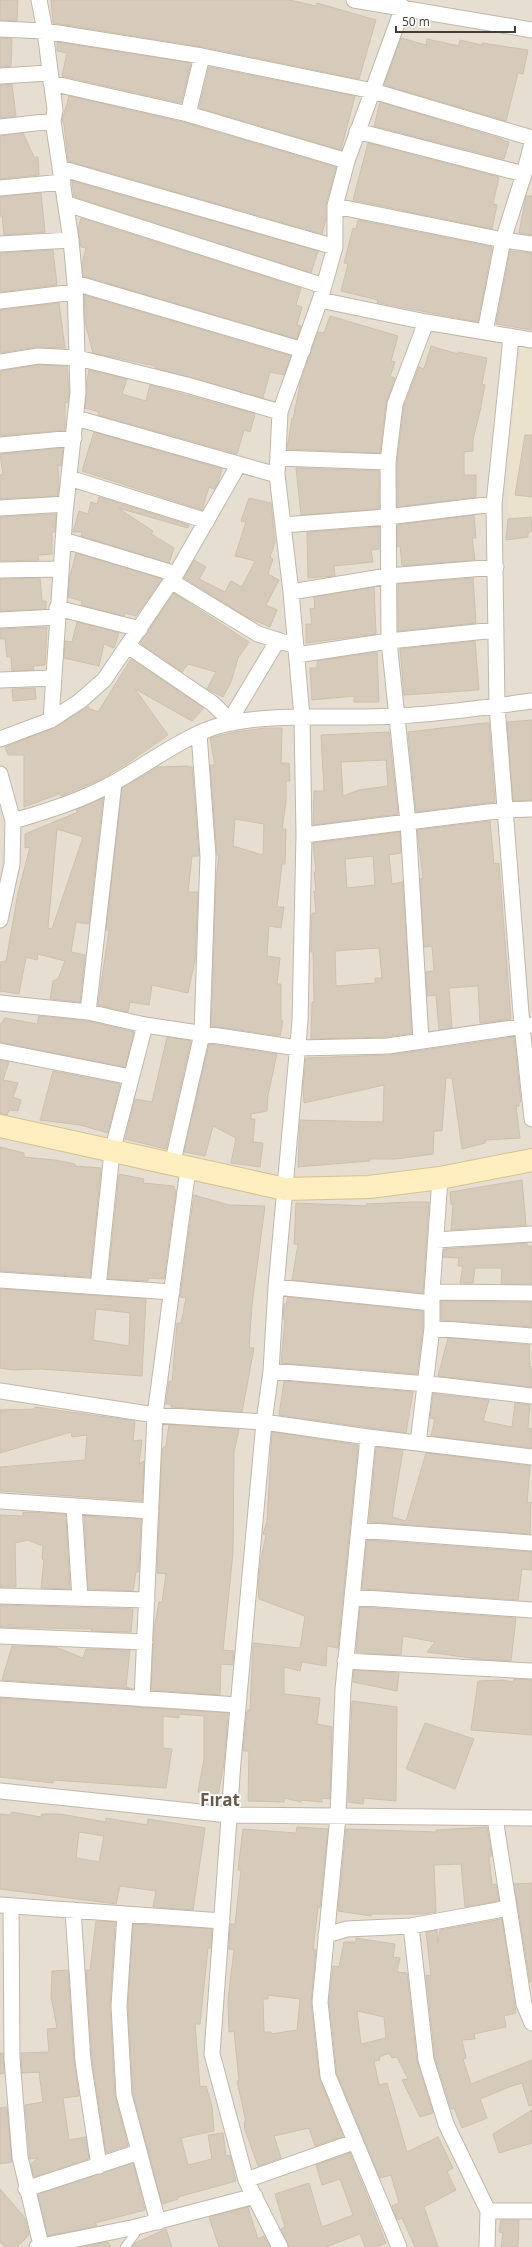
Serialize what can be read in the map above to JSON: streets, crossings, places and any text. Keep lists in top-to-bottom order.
{
  "districts": ["Fırat"],
  "scale_bar": "50 m"
}
